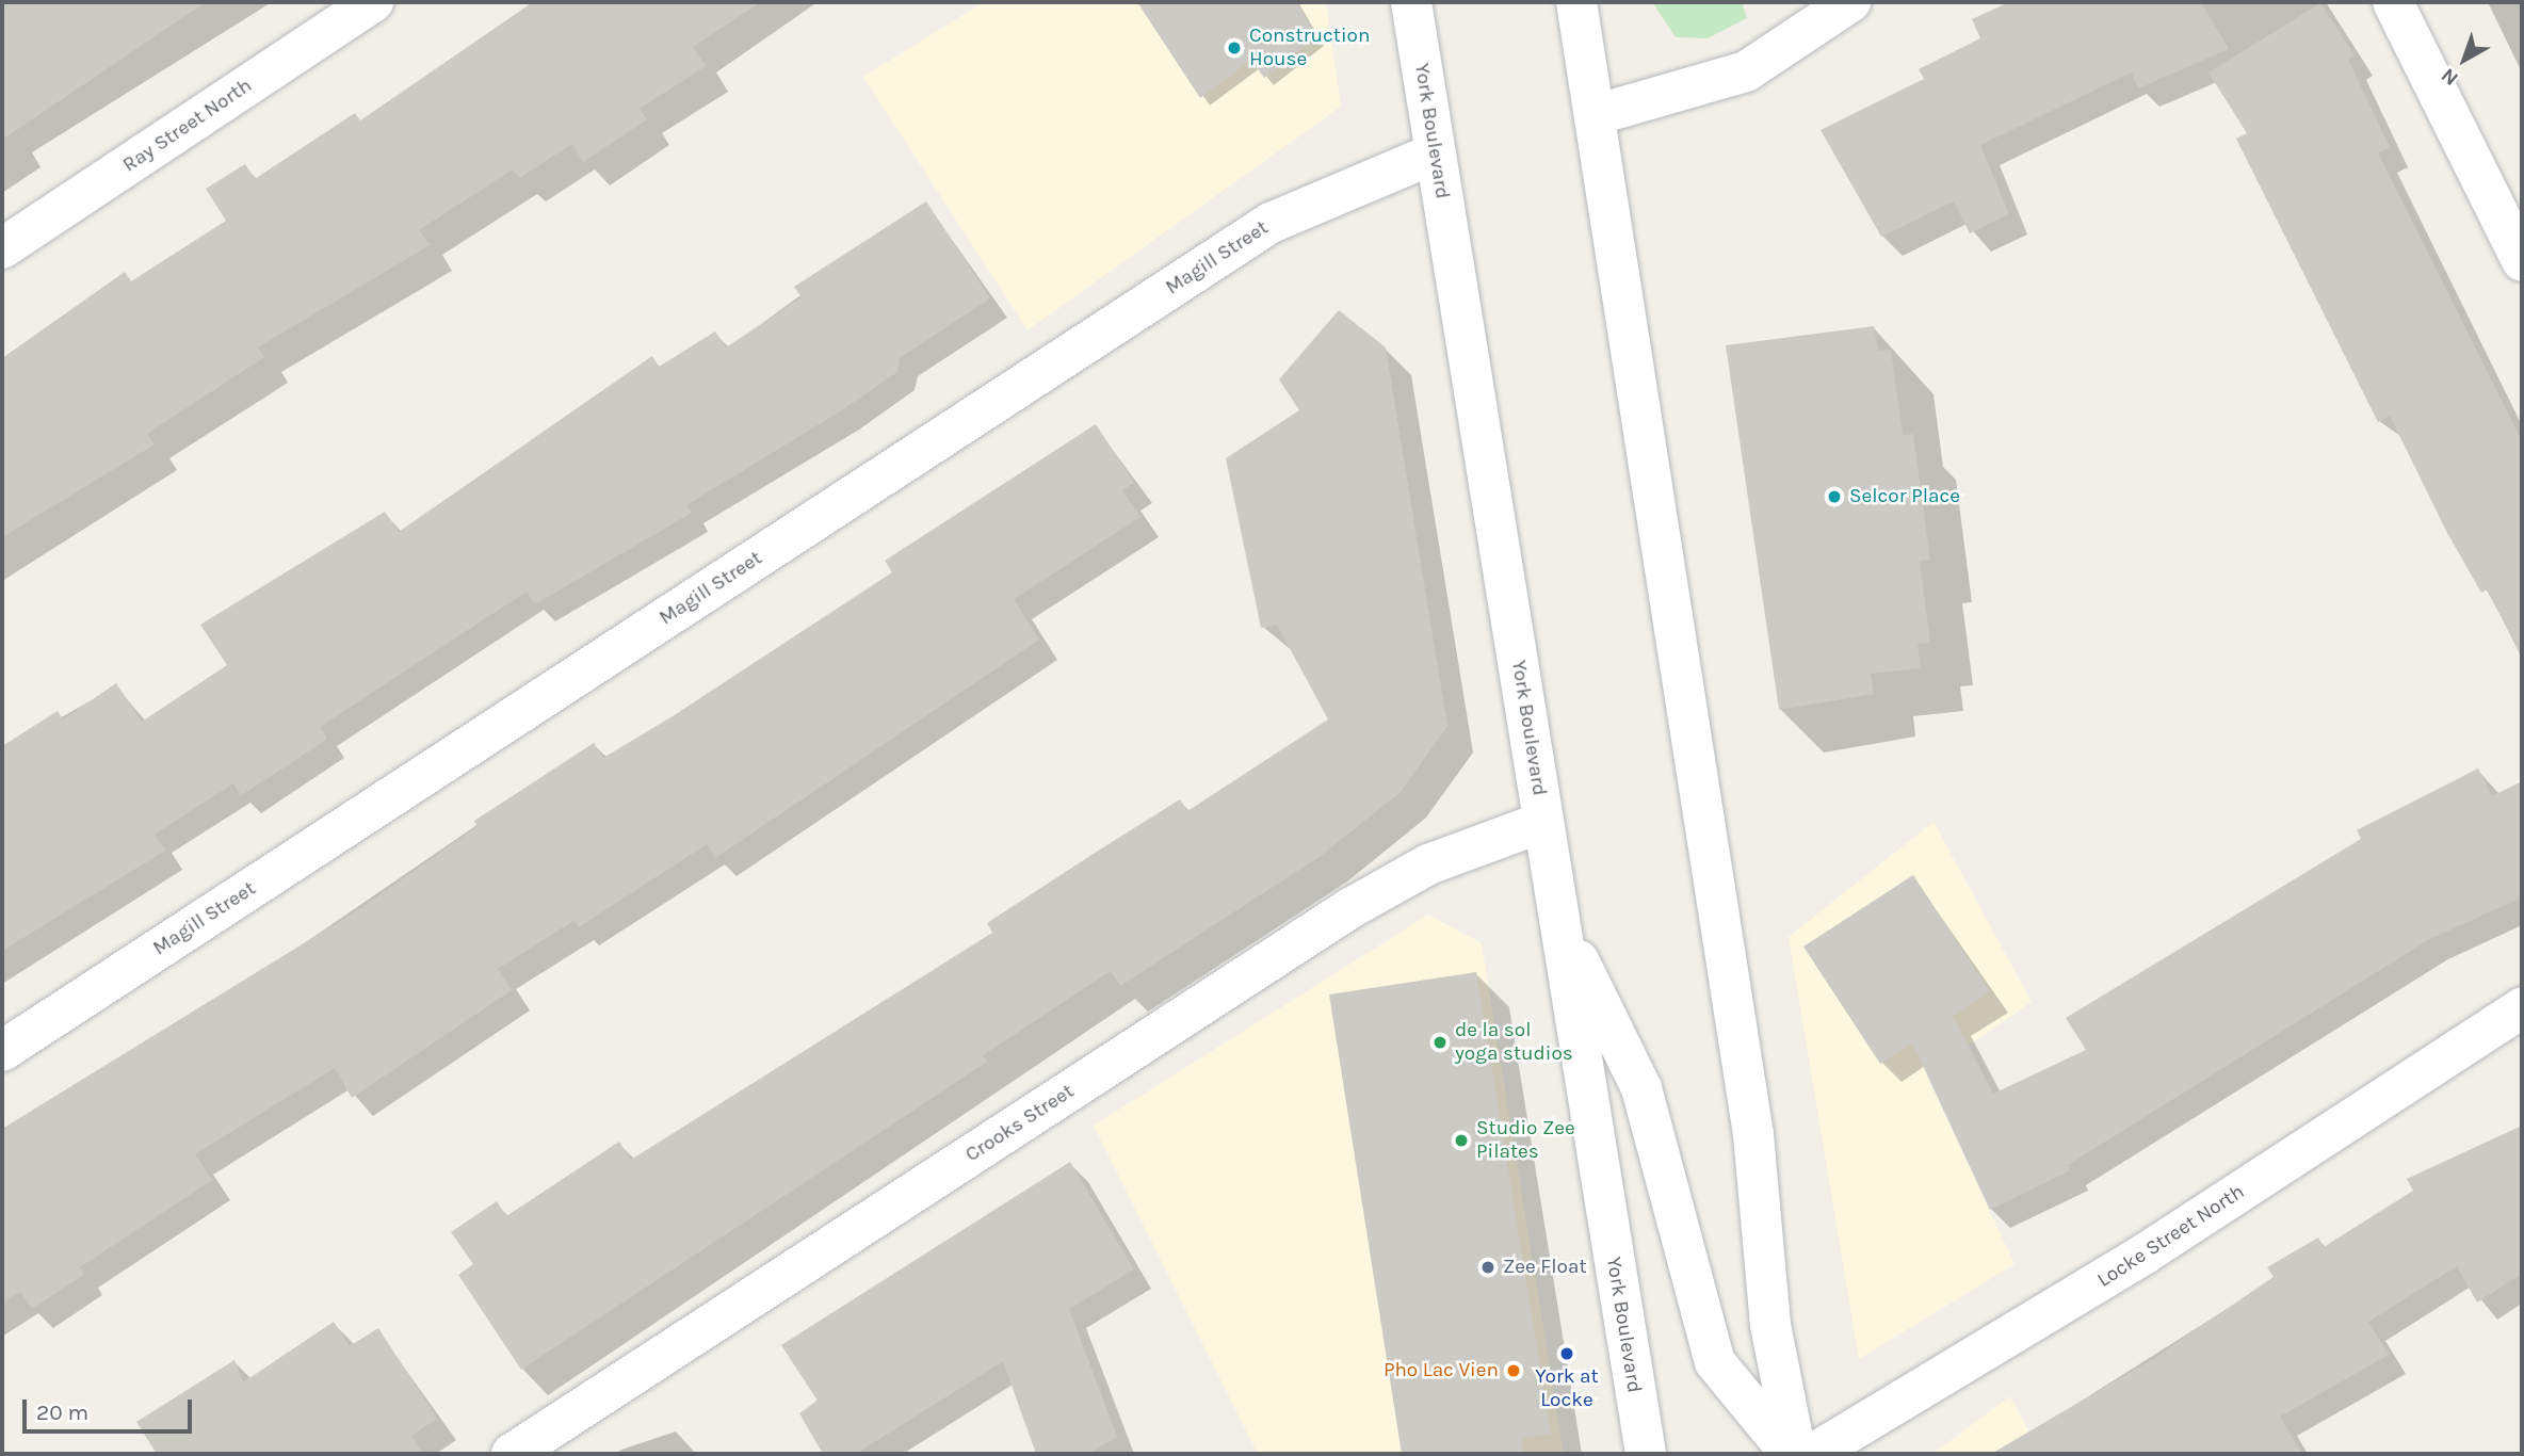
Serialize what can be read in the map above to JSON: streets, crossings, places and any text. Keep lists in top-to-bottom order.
{
  "streets": {
    "street": [
      "Ray Street North",
      "York Boulevard",
      "Magill Street",
      "Crooks Street",
      "Locke Street North"
    ]
  },
  "crossings": [
    ["York Boulevard", "Magill Street"],
    ["York Boulevard", "Crooks Street"]
  ],
  "places": [
    "Construction House",
    "Selcor Place",
    "de la sol yoga studios",
    "Studio Zee Pilates",
    "Zee Float",
    "York at Locke",
    "Pho Lac Vien"
  ],
  "scale_bar": "20 m",
  "north": "bottom left"
}
